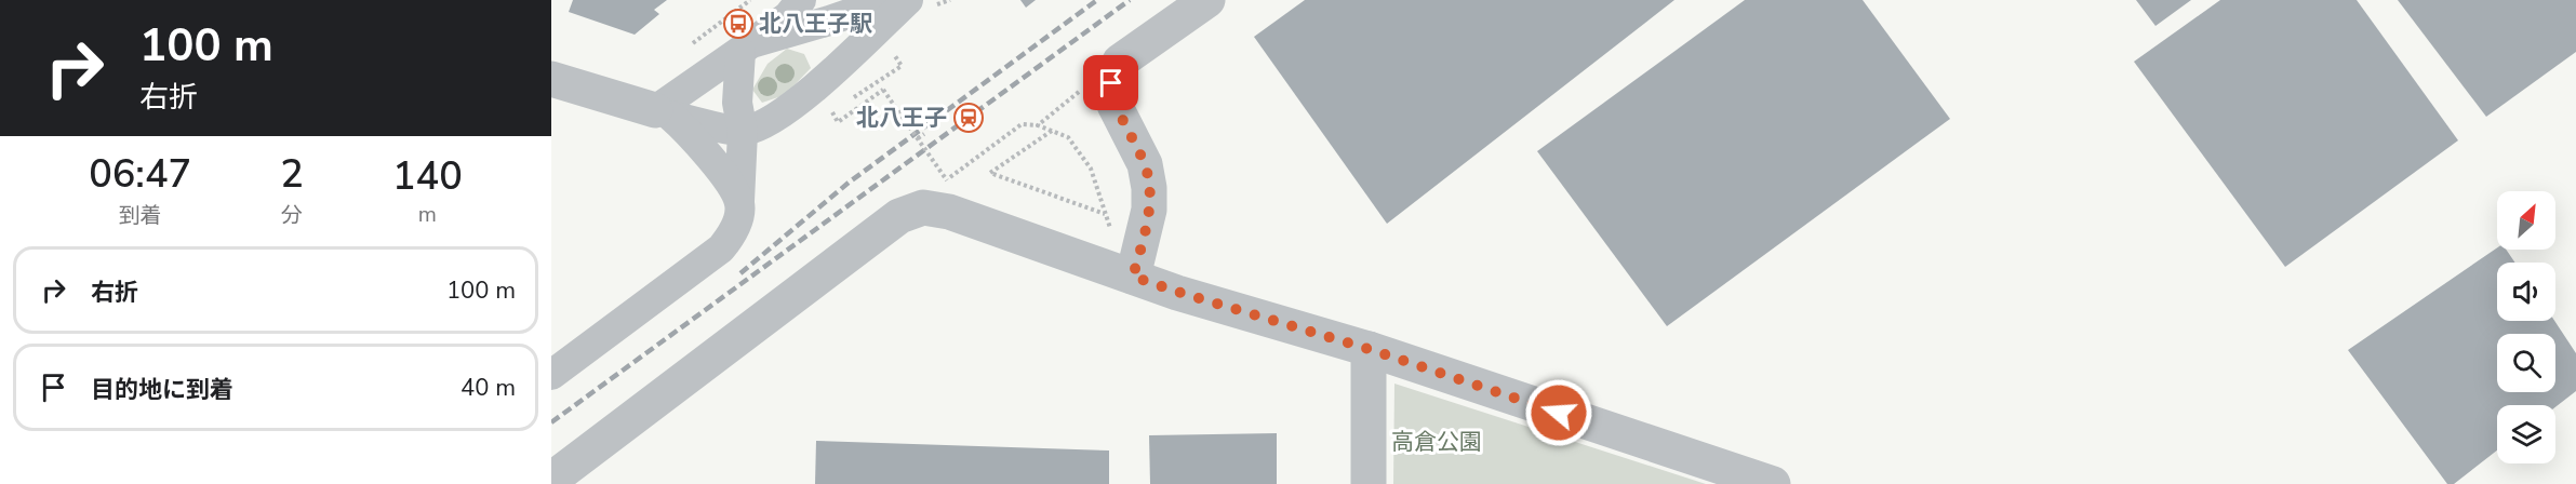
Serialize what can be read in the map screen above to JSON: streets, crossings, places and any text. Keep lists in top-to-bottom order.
{
  "parks": ["高倉公園"],
  "places": {
    "bus stop": ["北八王子駅"],
    "station": ["北八王子"]
  },
  "north": "top right",
  "page": {
    "turn": ["100 m", "右折"],
    "eta": [
      "06:47",
      "到着",
      "2",
      "分",
      "140",
      "m"
    ],
    "list": [
      {
        "name": "右折",
        "value": "100 m"
      },
      {
        "name": "目的地に到着",
        "value": "40 m"
      }
    ]
  }
}
